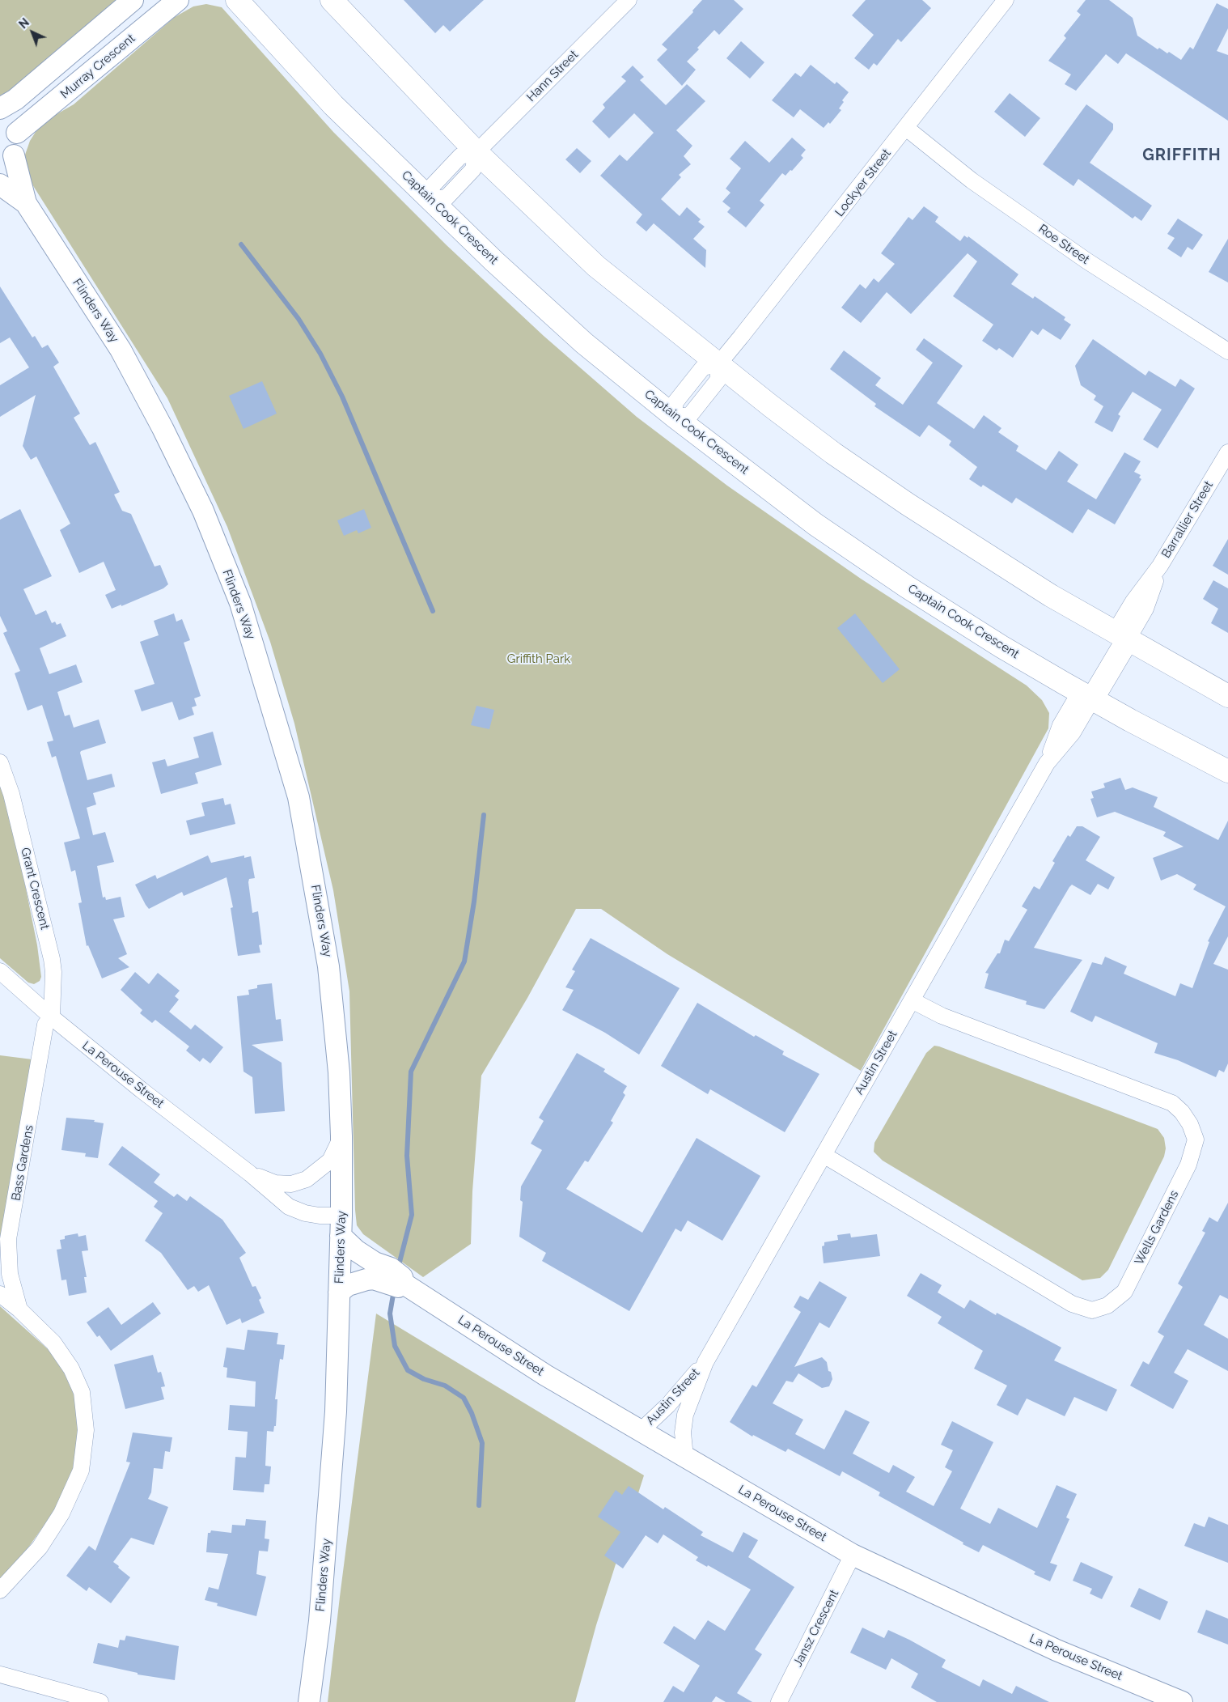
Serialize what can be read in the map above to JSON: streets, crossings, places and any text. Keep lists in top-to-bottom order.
{
  "streets": {
    "main road": ["Captain Cook Crescent"],
    "street": [
      "Murray Crescent",
      "Hann Street",
      "Lockyer Street",
      "Roe Street",
      "Flinders Way",
      "Barrallier Street",
      "Grant Crescent",
      "Austin Street",
      "La Perouse Street",
      "Bass Gardens",
      "Wells Gardens",
      "Jansz Crescent"
    ]
  },
  "crossings": [
    ["Hann Street", "Captain Cook Crescent"],
    ["Lockyer Street", "Captain Cook Crescent"],
    ["Lockyer Street", "Roe Street"],
    ["Captain Cook Crescent", "Austin Street"],
    ["Flinders Way", "La Perouse Street"],
    ["Grant Crescent", "La Perouse Street"],
    ["Grant Crescent", "Bass Gardens"],
    ["Austin Street", "La Perouse Street"],
    ["Austin Street", "Wells Gardens"],
    ["La Perouse Street", "Bass Gardens"],
    ["La Perouse Street", "Jansz Crescent"]
  ],
  "districts": ["GRIFFITH"],
  "parks": ["Griffith Park"],
  "north": "top left"
}
